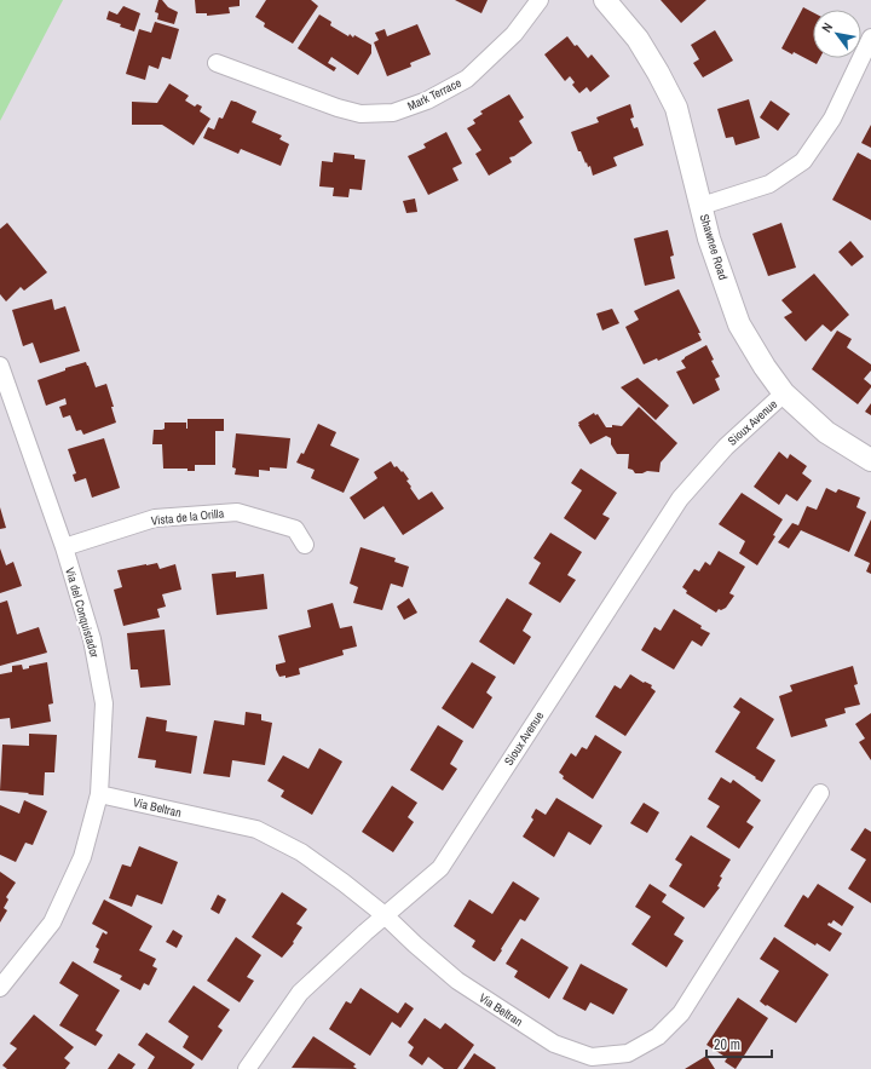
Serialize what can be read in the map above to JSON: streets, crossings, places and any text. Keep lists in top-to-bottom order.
{
  "streets": {
    "street": [
      "Mark Terrace",
      "Shawnee Road",
      "Sioux Avenue",
      "Vista de la Orilla",
      "Via del Conquistador",
      "Via Beltran"
    ]
  },
  "crossings": [
    ["Shawnee Road", "Sioux Avenue"],
    ["Sioux Avenue", "Via Beltran"],
    ["Vista de la Orilla", "Via del Conquistador"],
    ["Via del Conquistador", "Via Beltran"]
  ],
  "scale_bar": "20 m",
  "north": "top left"
}
